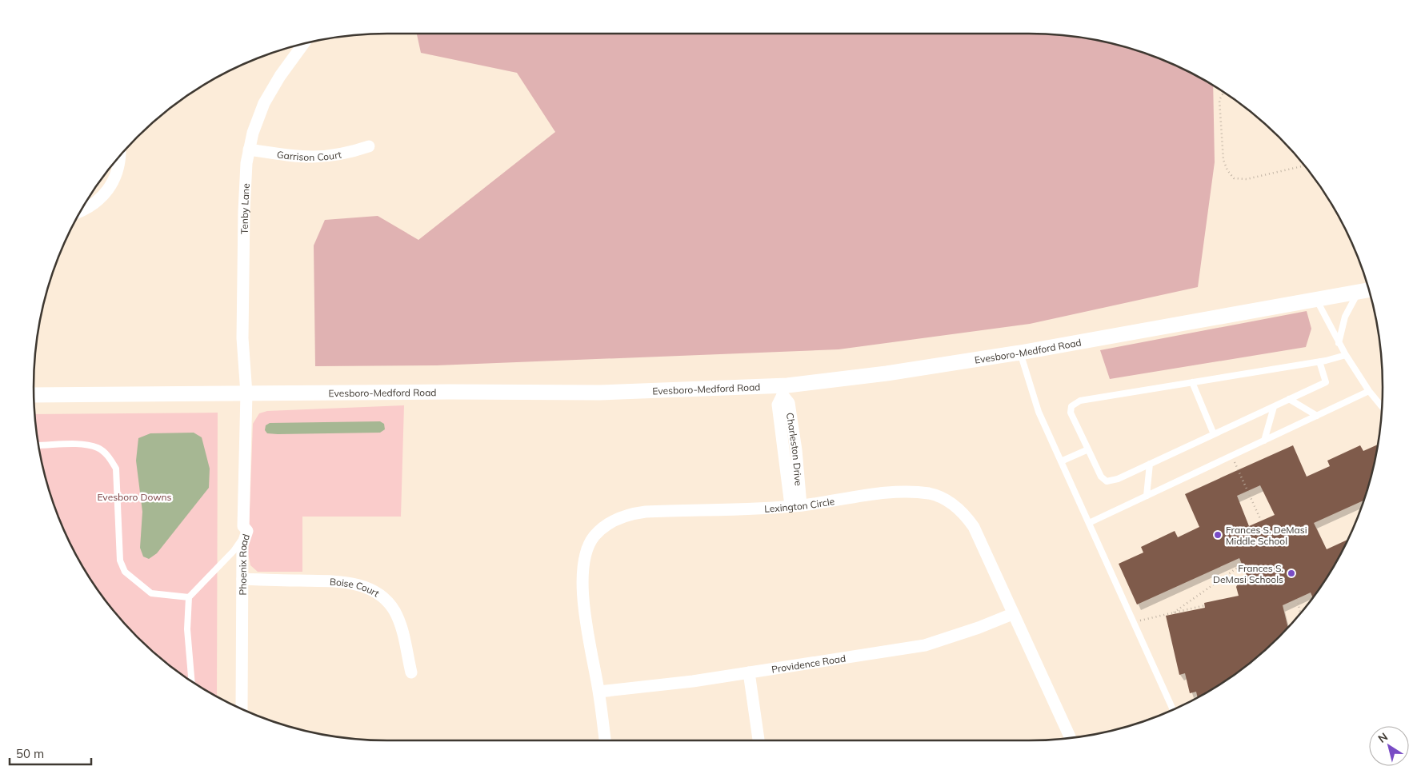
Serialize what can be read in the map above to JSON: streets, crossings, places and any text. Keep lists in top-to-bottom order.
{
  "streets": {
    "street": [
      "Garrison Court",
      "Tenby Lane",
      "Evesboro-Medford Road",
      "Charleston Drive",
      "Lexington Circle",
      "Phoenix Road",
      "Boise Court",
      "Providence Road"
    ]
  },
  "crossings": [
    ["Garrison Court", "Tenby Lane"],
    ["Tenby Lane", "Evesboro-Medford Road"],
    ["Tenby Lane", "Phoenix Road"],
    ["Evesboro-Medford Road", "Charleston Drive"],
    ["Evesboro-Medford Road", "Phoenix Road"],
    ["Charleston Drive", "Lexington Circle"],
    ["Lexington Circle", "Providence Road"],
    ["Phoenix Road", "Boise Court"]
  ],
  "parks": ["Evesboro Downs"],
  "places": ["Frances S. DeMasi Middle School", "Frances S. DeMasi Schools"],
  "scale_bar": "50 m",
  "north": "top left"
}
